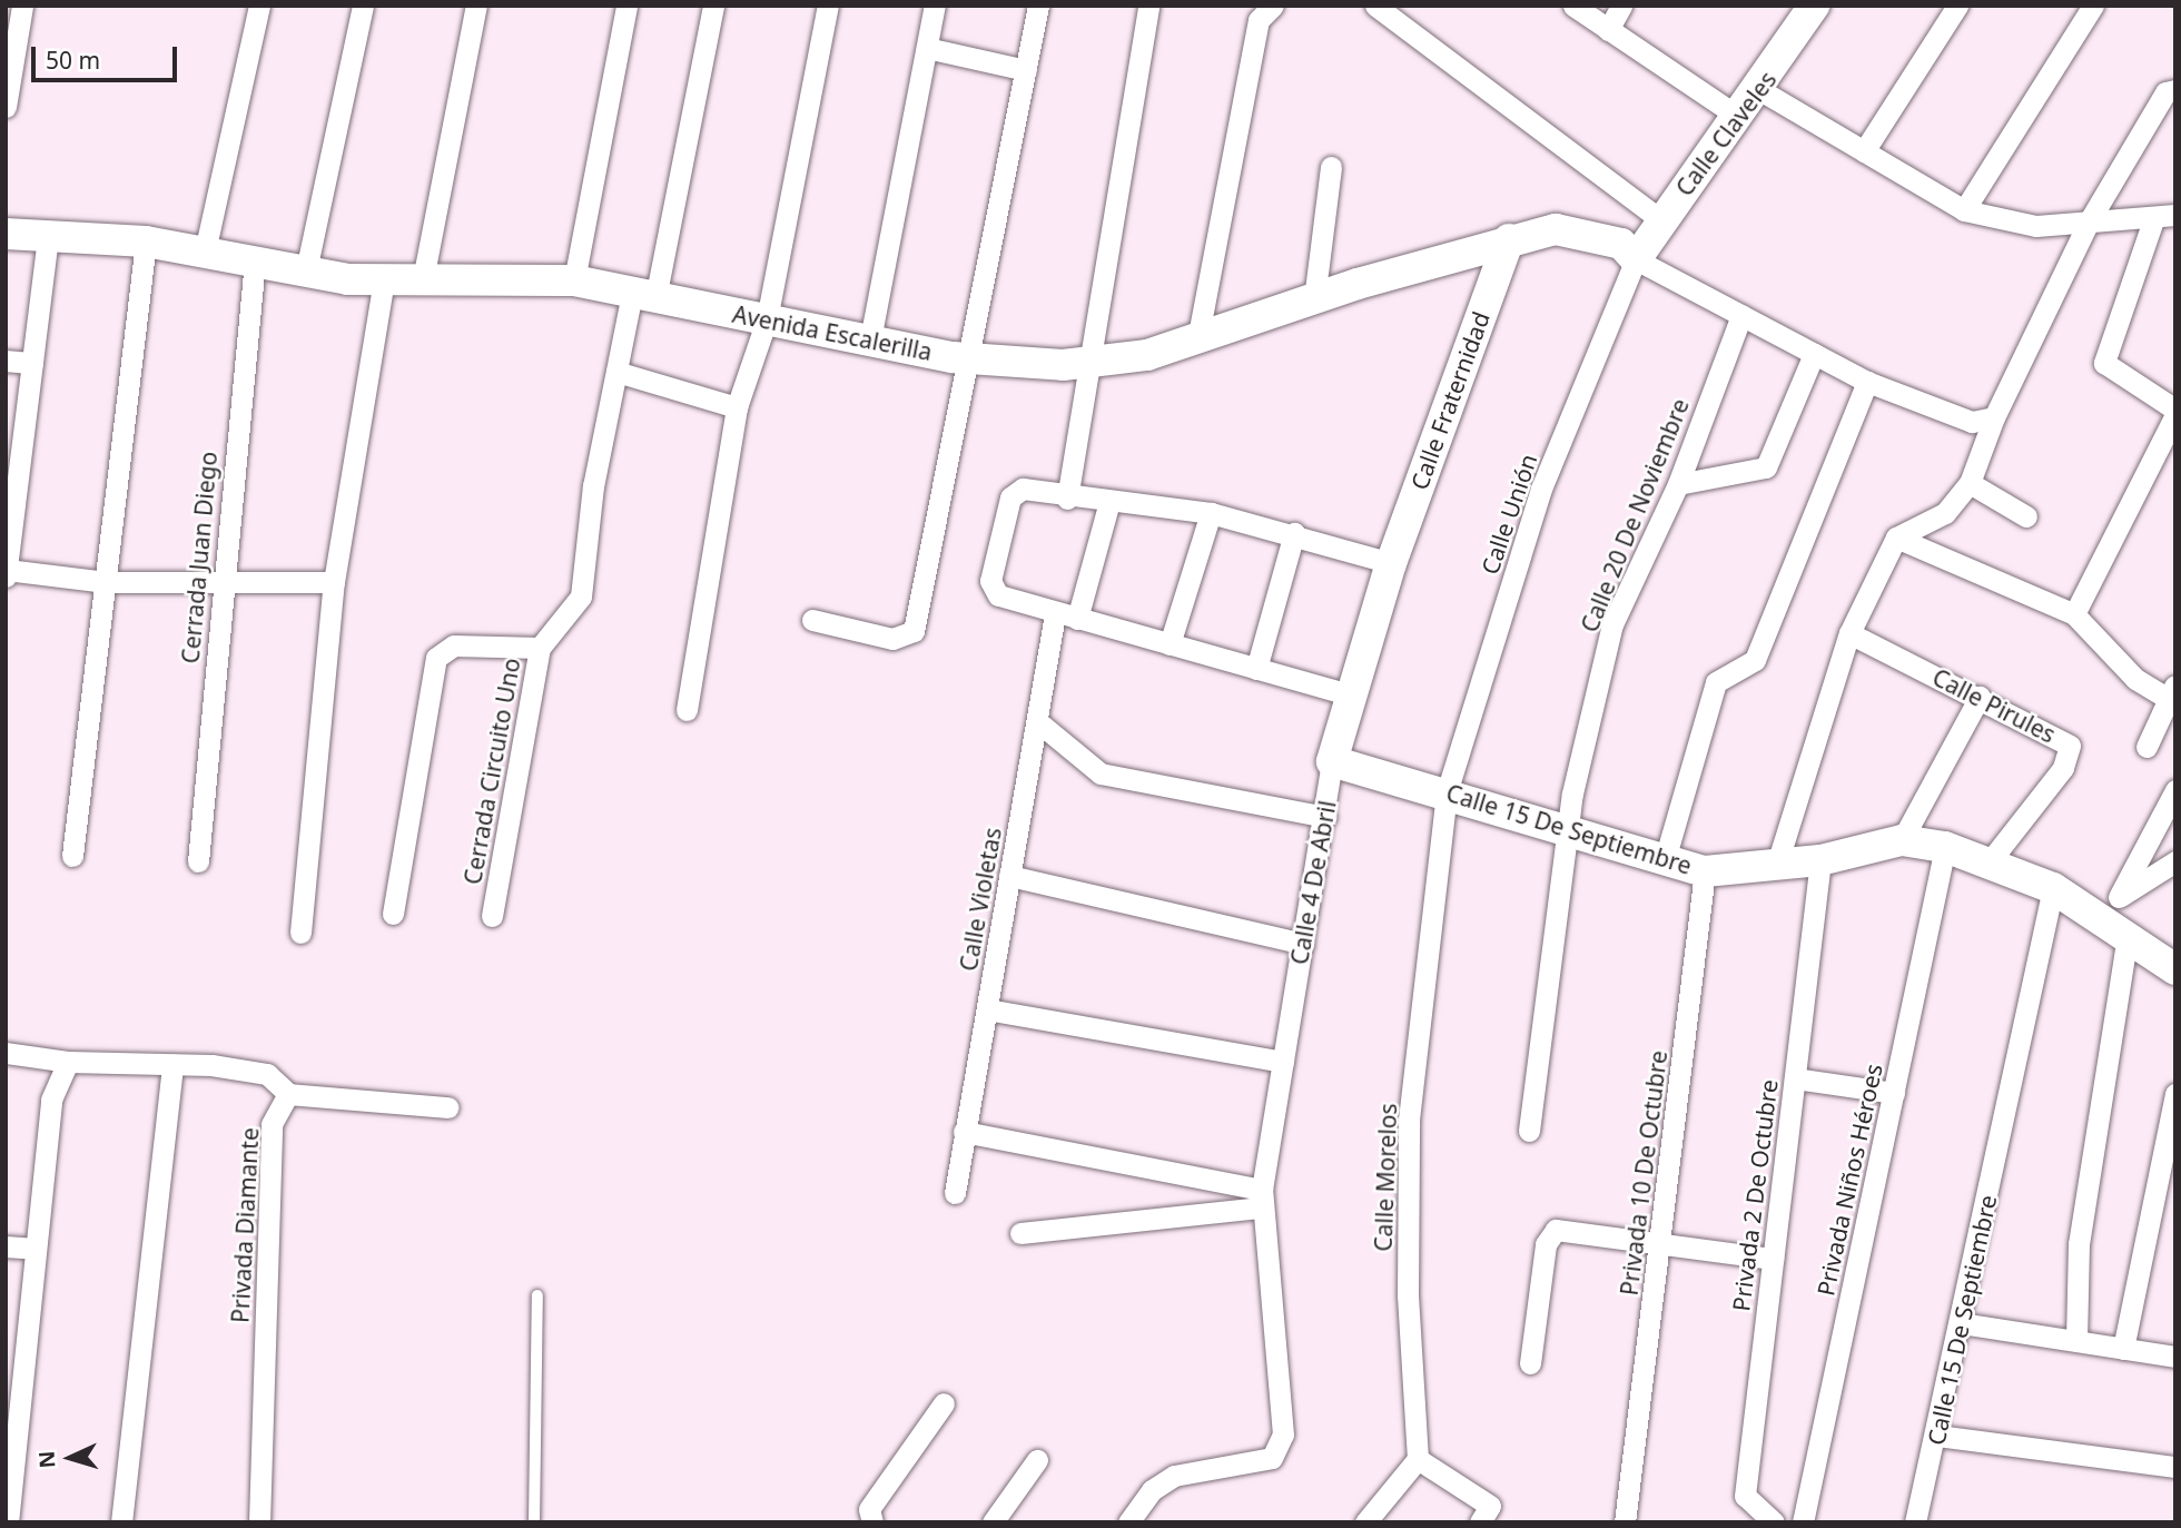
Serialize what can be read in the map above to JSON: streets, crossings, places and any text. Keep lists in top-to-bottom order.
{
  "streets": {
    "main road": [
      "Calle Claveles",
      "Avenida Escalerilla",
      "Calle Fraternidad",
      "Calle 15 De Septiembre",
      "Calle 4 De Abril"
    ],
    "street": [
      "Calle Unión",
      "Calle 20 De Noviembre",
      "Cerrada Juan Diego",
      "Calle Pirules",
      "Cerrada Circuito Uno",
      "Calle Violetas",
      "Privada 10 De Octubre",
      "Calle Morelos",
      "Privada Niños Héroes",
      "Privada 2 De Octubre",
      "Privada Diamante"
    ]
  },
  "crossings": [
    ["Calle Claveles", "Avenida Escalerilla"],
    ["Calle Claveles", "Calle Unión"],
    ["Avenida Escalerilla", "Calle Fraternidad"],
    ["Avenida Escalerilla", "Calle Unión"],
    ["Avenida Escalerilla", "Cerrada Juan Diego"],
    ["Avenida Escalerilla", "Cerrada Circuito Uno"],
    ["Calle Fraternidad", "Calle 4 De Abril"],
    ["Calle Unión", "Calle 15 De Septiembre"],
    ["Calle Unión", "Calle Morelos"],
    ["Calle 20 De Noviembre", "Calle 15 De Septiembre"],
    ["Calle Pirules", "Calle 15 De Septiembre"],
    ["Calle 15 De Septiembre", "Calle 4 De Abril"],
    ["Calle 15 De Septiembre", "Privada 10 De Octubre"],
    ["Calle 15 De Septiembre", "Calle Morelos"],
    ["Calle 15 De Septiembre", "Privada Niños Héroes"],
    ["Calle 15 De Septiembre", "Privada 2 De Octubre"]
  ],
  "scale_bar": "50 m",
  "north": "left"
}
